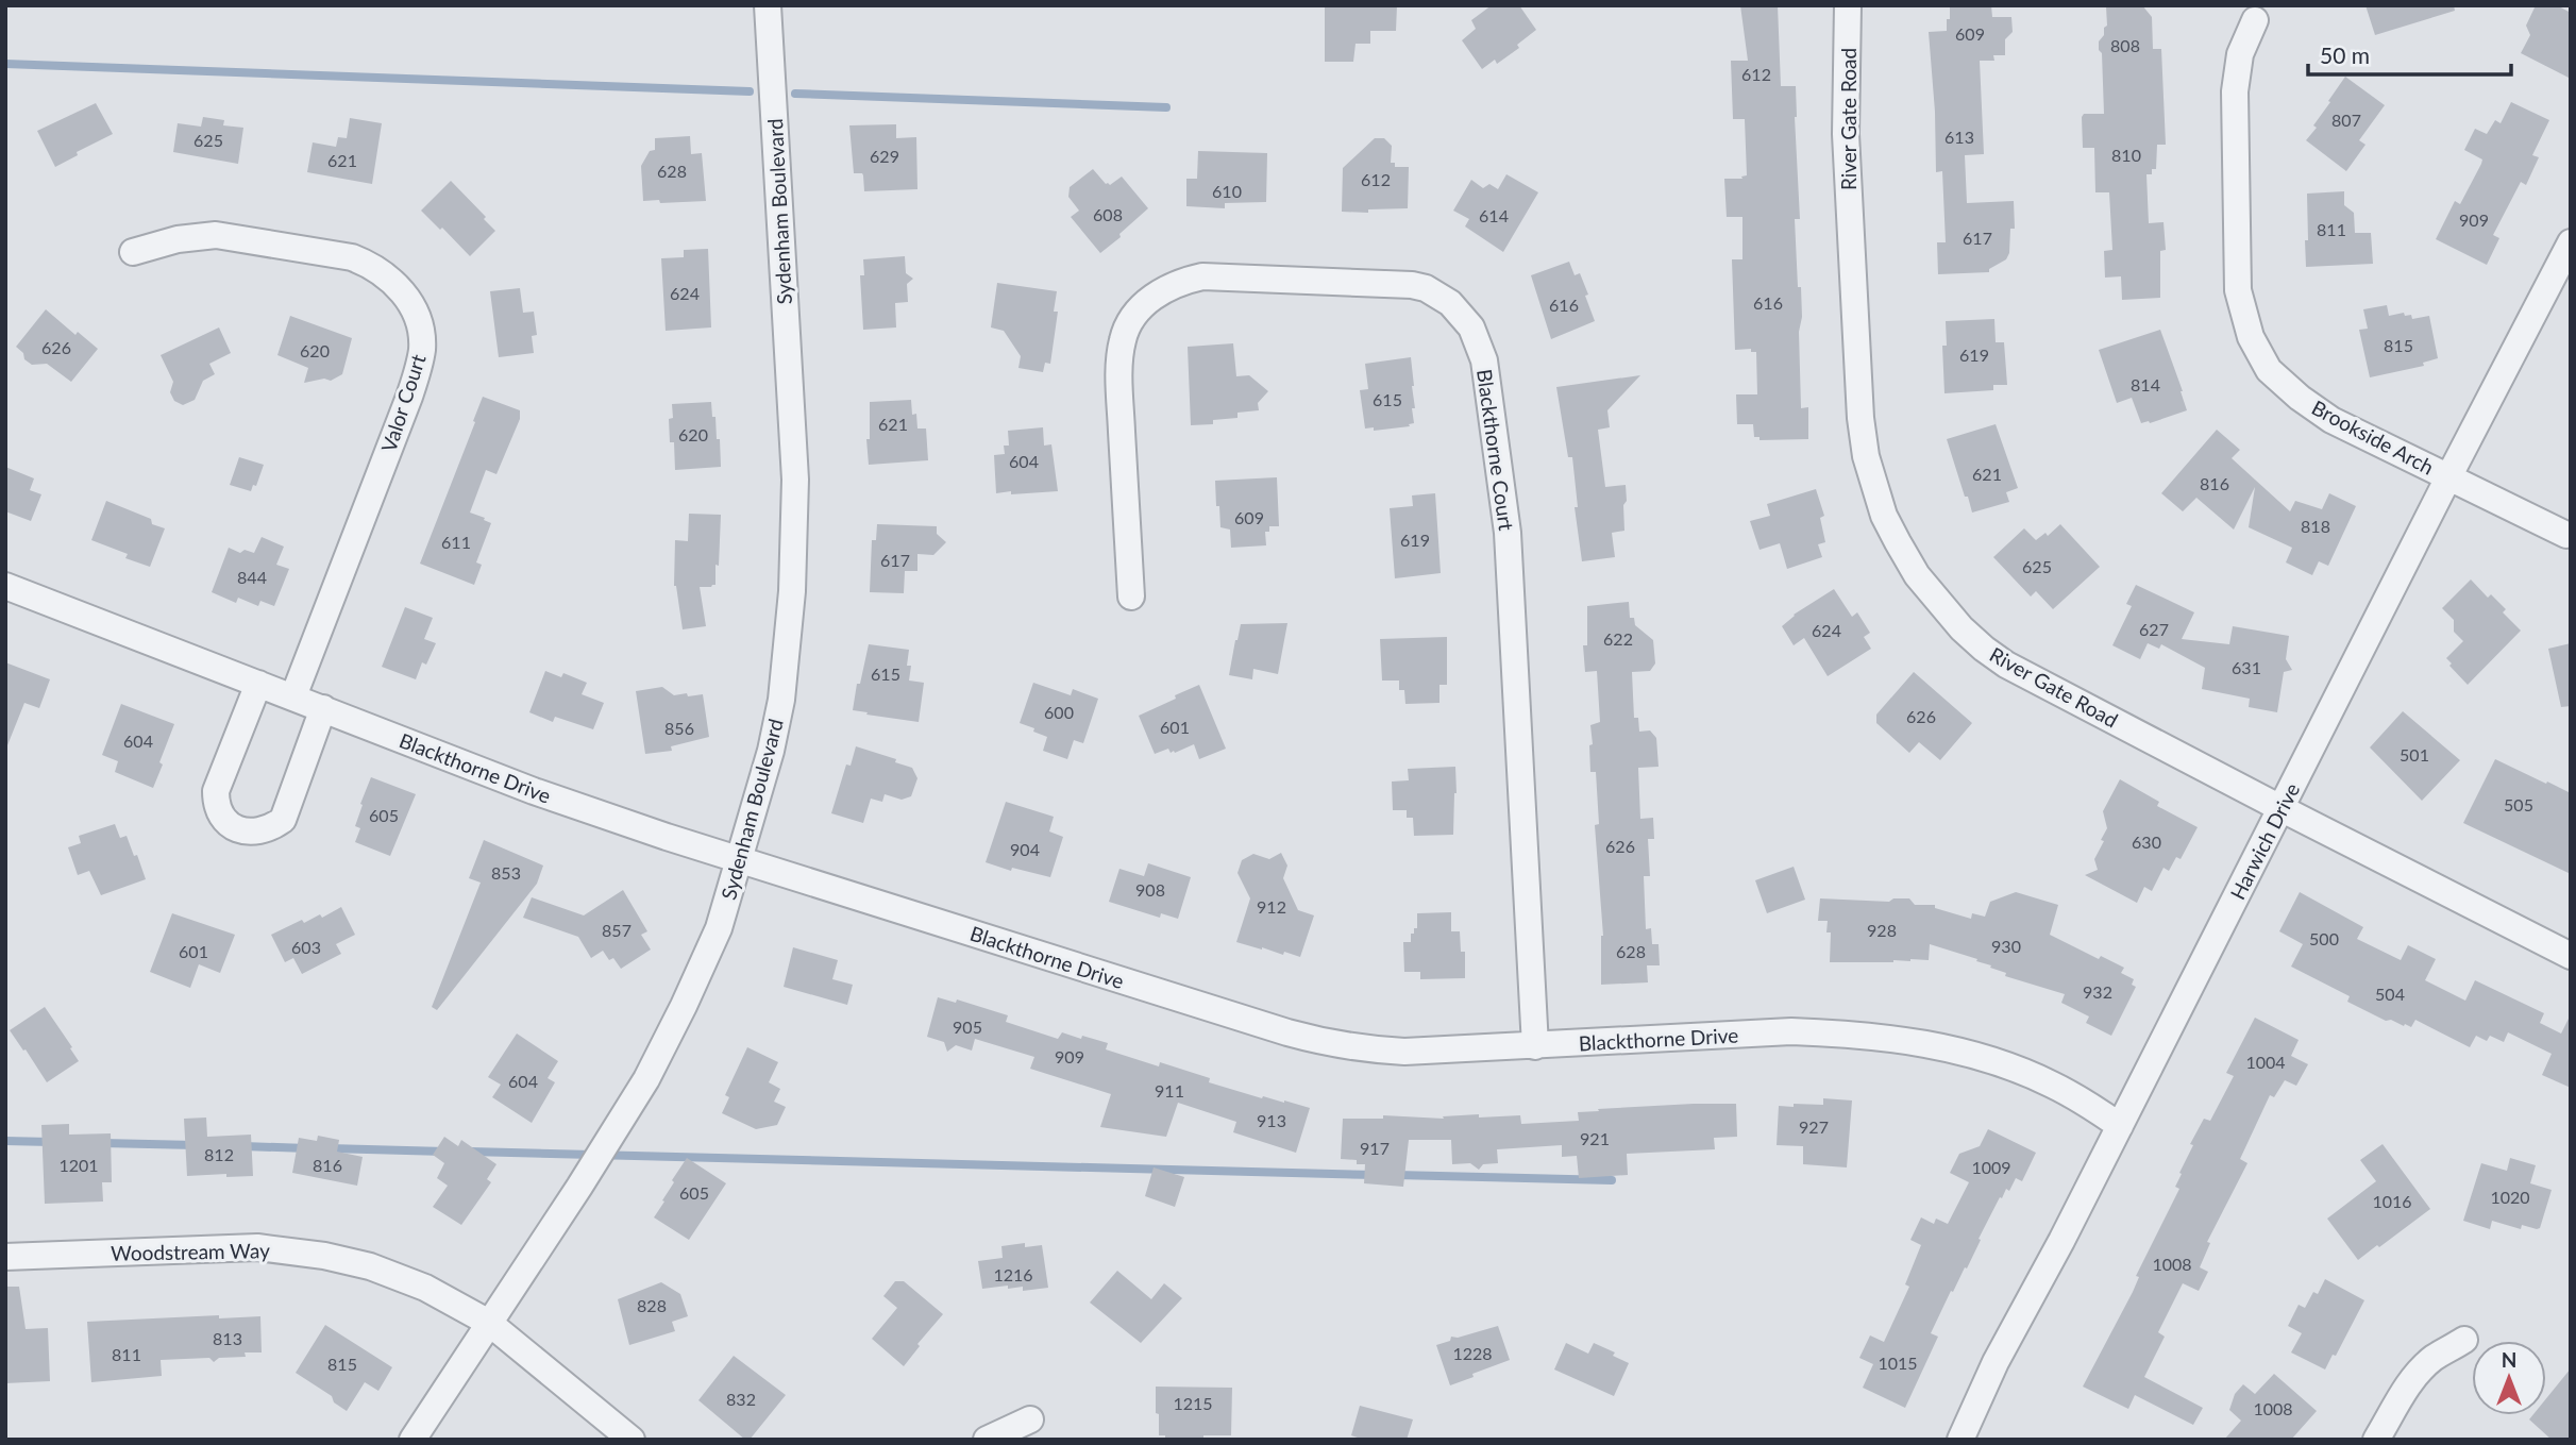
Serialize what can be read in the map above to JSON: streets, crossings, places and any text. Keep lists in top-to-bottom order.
{
  "streets": {
    "street": [
      "River Gate Road",
      "Sydenham Boulevard",
      "Valor Court",
      "Brookside Arch",
      "Blackthorne Court",
      "Blackthorne Drive",
      "Harwich Drive",
      "Woodstream Way"
    ]
  },
  "crossings": [
    ["River Gate Road", "Harwich Drive"],
    ["Sydenham Boulevard", "Blackthorne Drive"],
    ["Sydenham Boulevard", "Woodstream Way"],
    ["Valor Court", "Blackthorne Drive"],
    ["Brookside Arch", "Harwich Drive"],
    ["Blackthorne Court", "Blackthorne Drive"],
    ["Blackthorne Drive", "Harwich Drive"]
  ],
  "house_numbers": [
    "609",
    "808",
    "612",
    "807",
    "613",
    "625",
    "810",
    "629",
    "621",
    "628",
    "612",
    "610",
    "608",
    "614",
    "909",
    "811",
    "617",
    "624",
    "616",
    "616",
    "815",
    "626",
    "620",
    "619",
    "814",
    "615",
    "621",
    "620",
    "604",
    "621",
    "816",
    "609",
    "818",
    "619",
    "611",
    "617",
    "625",
    "844",
    "627",
    "624",
    "622",
    "631",
    "615",
    "600",
    "626",
    "601",
    "856",
    "604",
    "501",
    "505",
    "605",
    "630",
    "626",
    "904",
    "853",
    "908",
    "912",
    "857",
    "928",
    "500",
    "930",
    "603",
    "601",
    "628",
    "932",
    "504",
    "905",
    "909",
    "1004",
    "604",
    "911",
    "913",
    "927",
    "921",
    "917",
    "812",
    "1201",
    "816",
    "1009",
    "605",
    "1020",
    "1016",
    "1008",
    "1216",
    "828",
    "813",
    "1228",
    "811",
    "1015",
    "815",
    "832",
    "1215",
    "1008"
  ],
  "scale_bar": "50 m",
  "north": "top"
}
